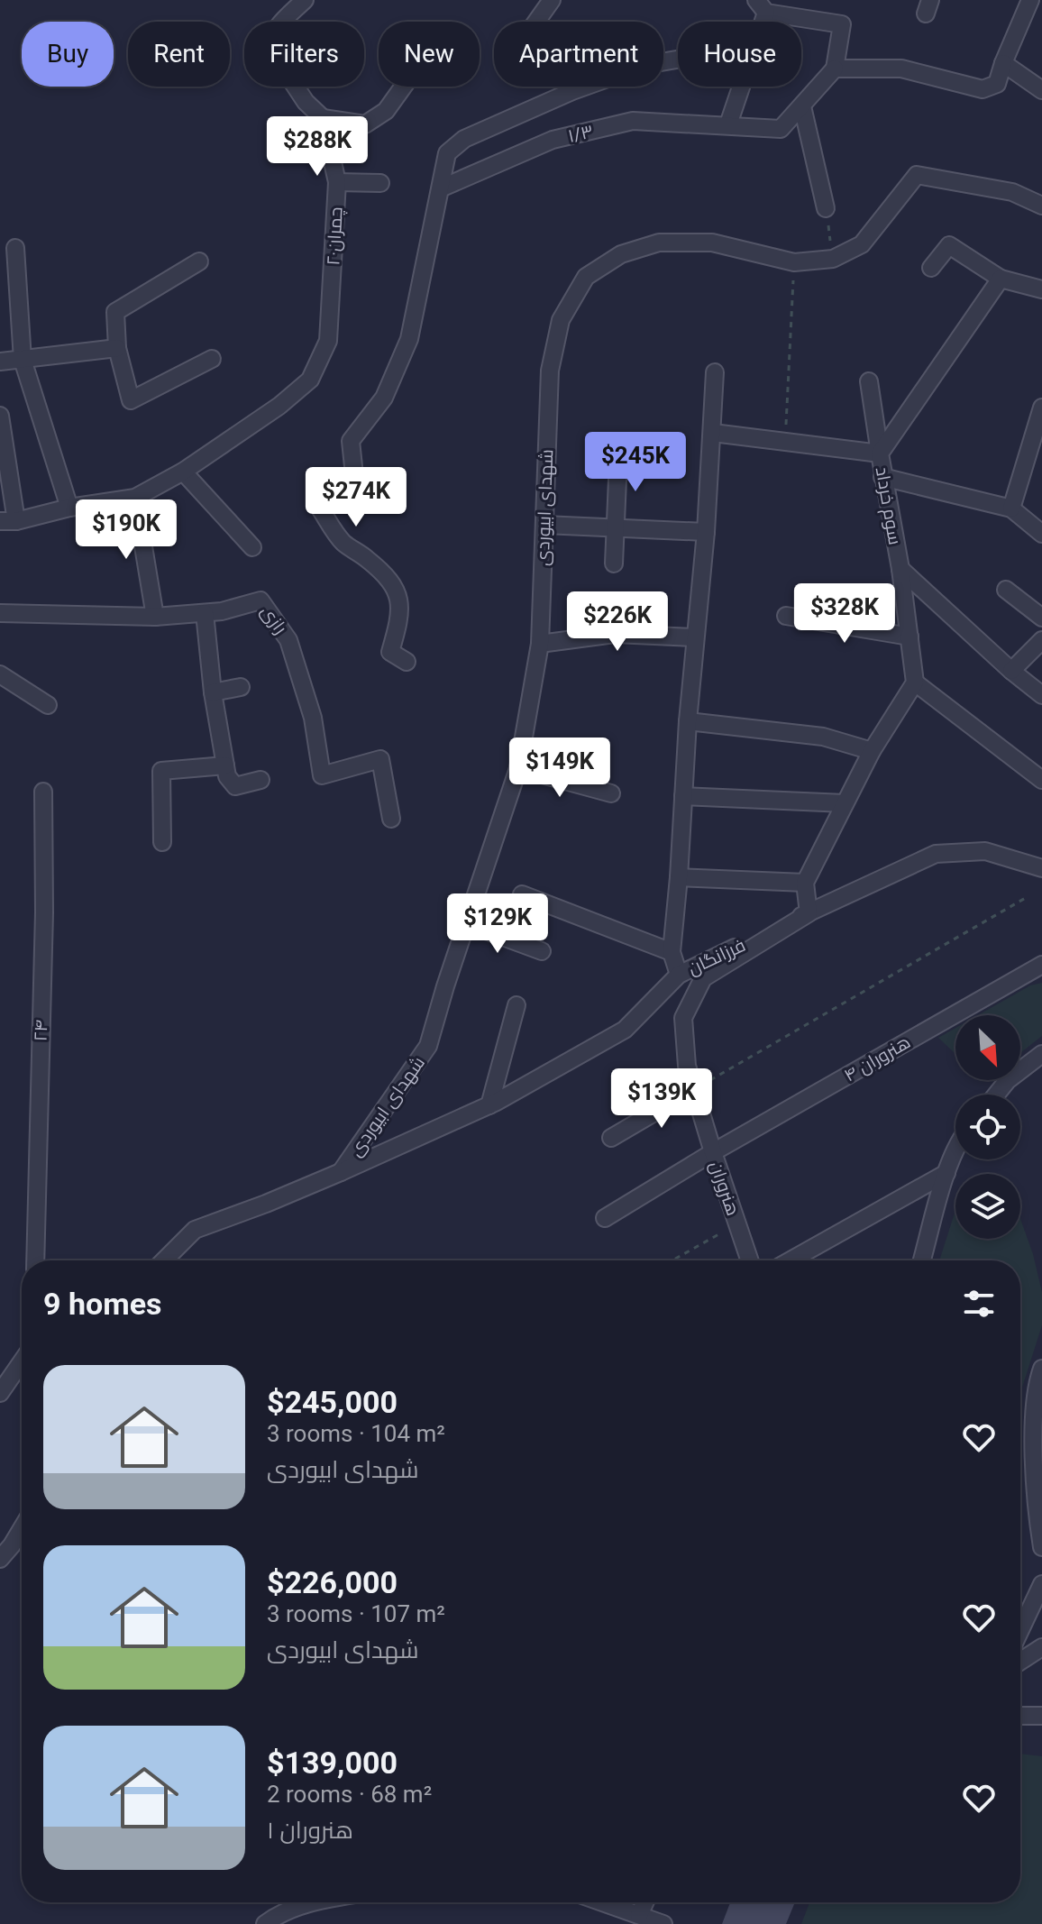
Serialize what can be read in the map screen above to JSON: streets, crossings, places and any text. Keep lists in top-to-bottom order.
{
  "streets": {
    "street": [
      "۱/۳",
      "چمران۲۰",
      "سوم خرداد",
      "شهدای ابیوردی",
      "رازی",
      "فرزانگان",
      "۲۴",
      "هنروران ۴",
      "هنروران"
    ]
  },
  "crossings": [
    ["شهدای ابیوردی", "فرزانگان"],
    ["فرزانگان", "هنروران"],
    ["هنروران ۴", "هنروران"]
  ],
  "north": "bottom right",
  "page": {
    "chip": [
      "Buy",
      "Rent",
      "Filters",
      "New",
      "Apartment",
      "House"
    ],
    "price": [
      "$288K",
      "$245K",
      "$274K",
      "$190K",
      "$328K",
      "$226K",
      "$149K",
      "$129K",
      "$139K"
    ],
    "heading": "9 homes",
    "list": [
      {
        "name": "$245,000",
        "note": "3 rooms · 104 m² · شهدای ابیوردی"
      },
      {
        "name": "$226,000",
        "note": "3 rooms · 107 m² · شهدای ابیوردی"
      },
      {
        "name": "$139,000",
        "note": "2 rooms · 68 m² · هنروران ۱"
      }
    ]
  }
}
